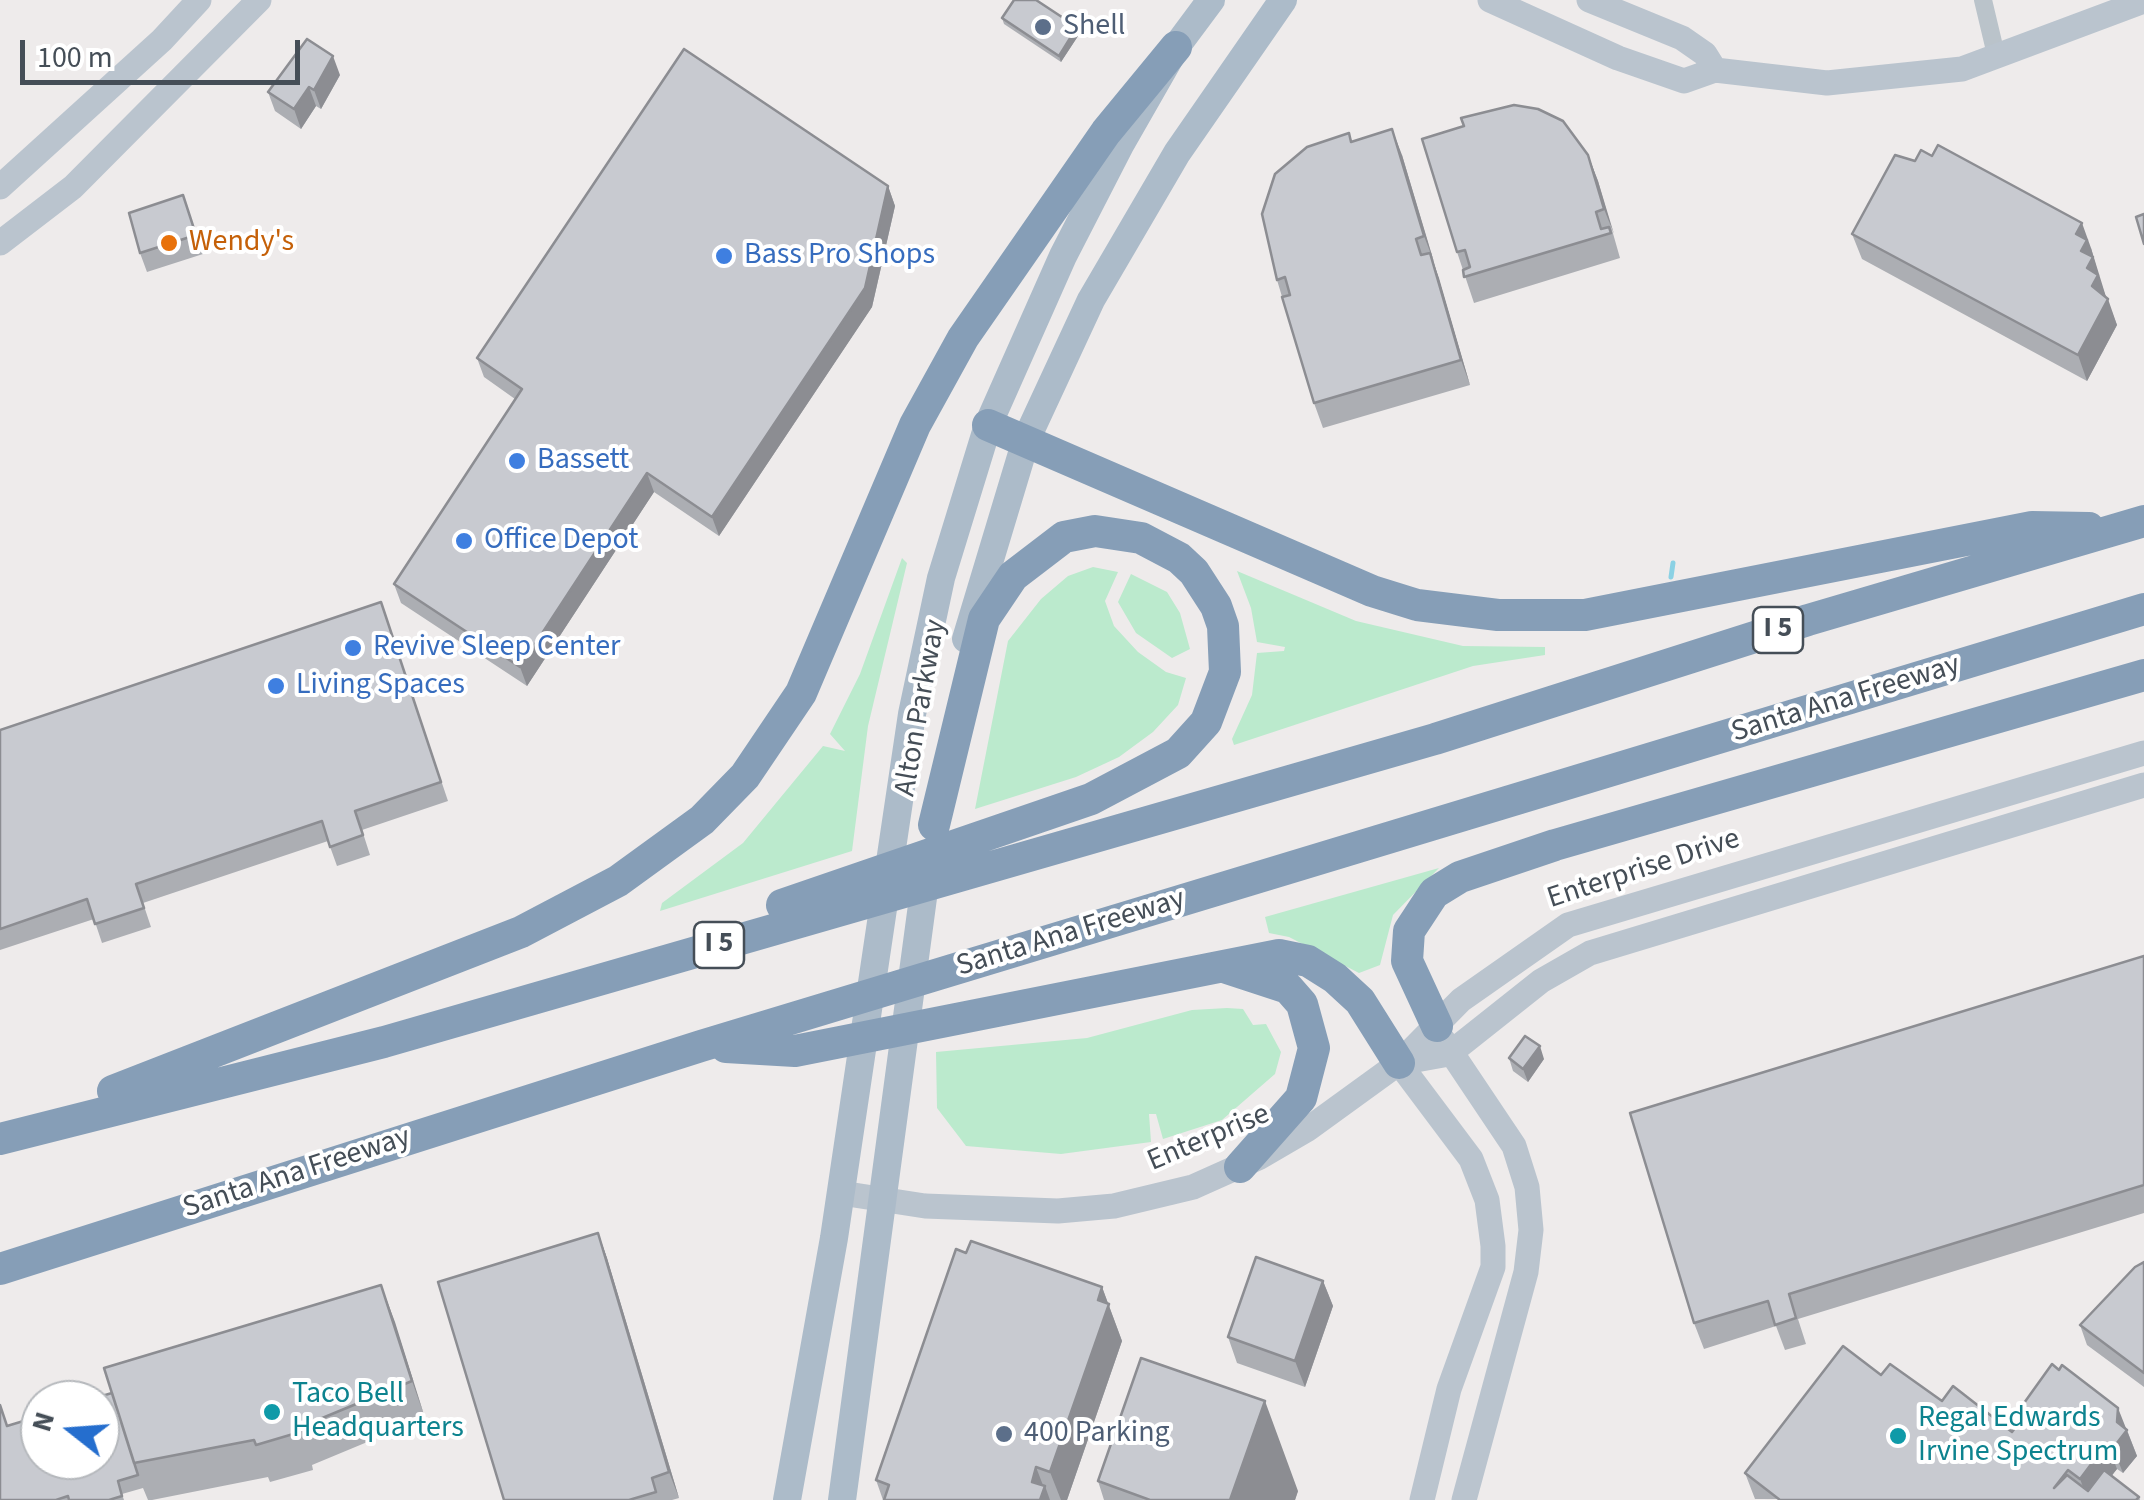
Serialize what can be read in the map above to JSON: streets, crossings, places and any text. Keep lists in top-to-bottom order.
{
  "streets": {
    "highway": ["I 5", "Santa Ana Freeway"],
    "main road": ["Alton Parkway"],
    "street": ["Enterprise Drive", "Enterprise"]
  },
  "crossings": [
    ["Alton Parkway", "Enterprise"],
    ["Enterprise Drive", "Enterprise"]
  ],
  "places": [
    "Shell",
    "Wendy's",
    "Bass Pro Shops",
    "Bassett",
    "Office Depot",
    "Revive Sleep Center",
    "Living Spaces",
    "Taco Bell Headquarters",
    "400 Parking",
    "Regal Edwards Irvine Spectrum"
  ],
  "scale_bar": "100 m",
  "north": "left"
}
